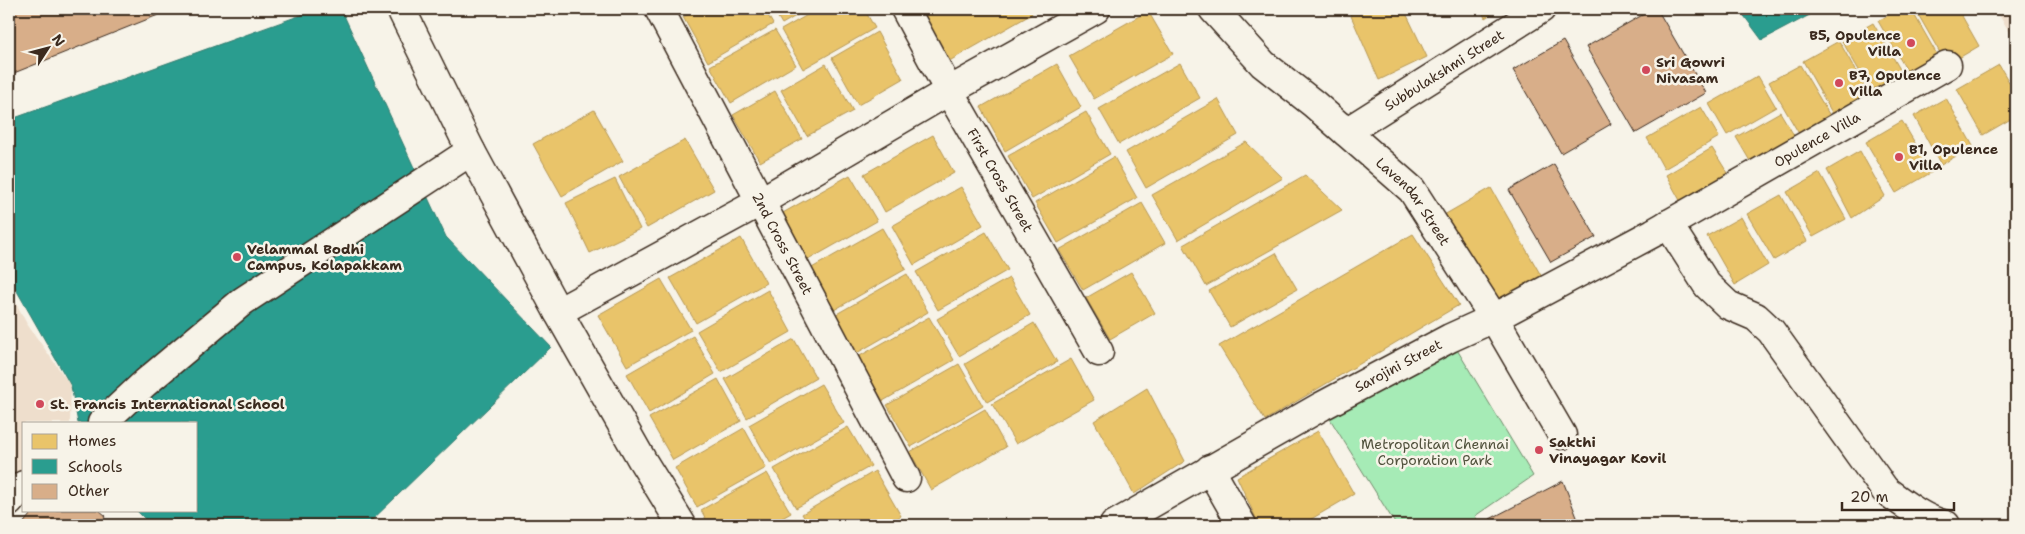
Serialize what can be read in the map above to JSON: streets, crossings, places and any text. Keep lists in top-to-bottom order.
{
  "streets": {
    "street": [
      "Subbulakshmi Street",
      "Opulence Villa",
      "First Cross Street",
      "Lavendar Street",
      "2nd Cross Street",
      "Sarojini Street"
    ]
  },
  "crossings": [
    ["Subbulakshmi Street", "Lavendar Street"],
    ["Opulence Villa", "Sarojini Street"],
    ["Lavendar Street", "Sarojini Street"]
  ],
  "parks": ["Metropolitan Chennai Corporation Park"],
  "places": [
    "B5, Opulence Villa",
    "Sri Gowri Nivasam",
    "B7, Opulence Villa",
    "B1, Opulence Villa",
    "Velammal Bodhi Campus, Kolapakkam",
    "St. Francis International School",
    "Sakthi Vinayagar Kovil"
  ],
  "legend": ["Homes", "Schools", "Other"],
  "scale_bar": "20 m",
  "north": "top right"
}
